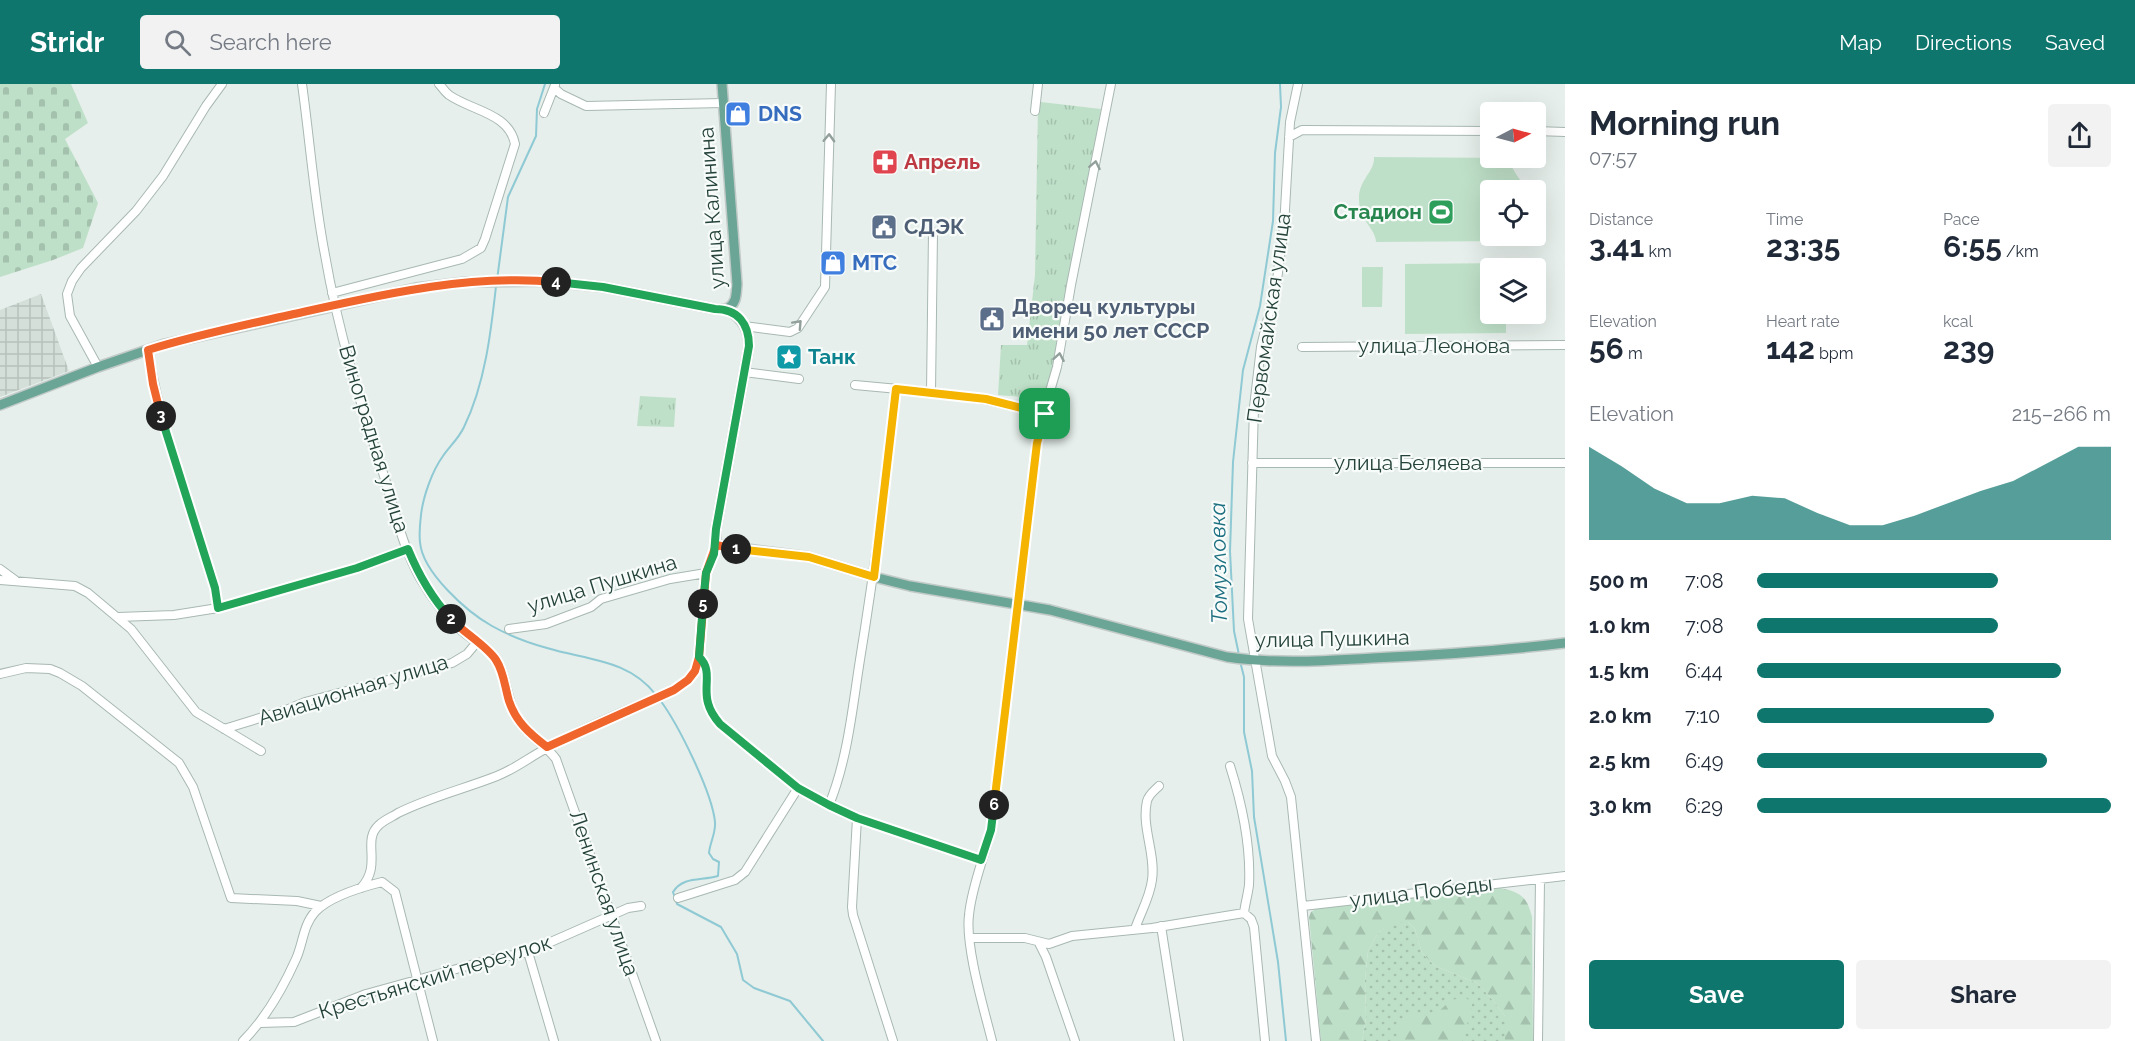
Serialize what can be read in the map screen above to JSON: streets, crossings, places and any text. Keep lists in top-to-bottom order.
{
  "streets": {
    "main road": ["улица Калинина", "улица Пушкина"],
    "street": [
      "Первомайская улица",
      "улица Леонова",
      "Виноградная улица",
      "улица Беляева",
      "Авиационная улица",
      "улица Победы",
      "Ленинская улица",
      "Крестьянский переулок"
    ]
  },
  "crossings": [
    ["Первомайская улица", "улица Беляева"],
    ["Первомайская улица", "улица Пушкина"],
    ["Виноградная улица", "Авиационная улица"],
    ["Виноградная улица", "Ленинская улица"],
    ["Ленинская улица", "Крестьянский переулок"]
  ],
  "water": ["Томузловка"],
  "places": {
    "shop": ["DNS", "МТС"],
    "pharmacy": ["Апрель"],
    "sports": ["Стадион"],
    "public building": ["СДЭК", "Дворец культуры имени 50 лет СССР"],
    "place": ["Танк"]
  },
  "north": "right",
  "page": {
    "header": "Stridr",
    "search": "Search here",
    "nav": ["Map", "Directions", "Saved"],
    "heading": ["Morning run", "07:57"],
    "stats": [
      ["Distance", "3.41 km"],
      ["Time", "23:35"],
      ["Pace", "6:55 /km"],
      ["Elevation", "56 m"],
      ["Heart rate", "142 bpm"],
      ["kcal", "239"]
    ],
    "pins": [
      "4",
      "3",
      "1",
      "5",
      "2",
      "6"
    ],
    "chart": ["Elevation", "215–266 m"],
    "list": [
      {
        "name": "500 m",
        "note": "7:08"
      },
      {
        "name": "1.0 km",
        "note": "7:08"
      },
      {
        "name": "1.5 km",
        "note": "6:44"
      },
      {
        "name": "2.0 km",
        "note": "7:10"
      },
      {
        "name": "2.5 km",
        "note": "6:49"
      },
      {
        "name": "3.0 km",
        "note": "6:29"
      }
    ],
    "buttons": ["Save", "Share"]
  }
}
